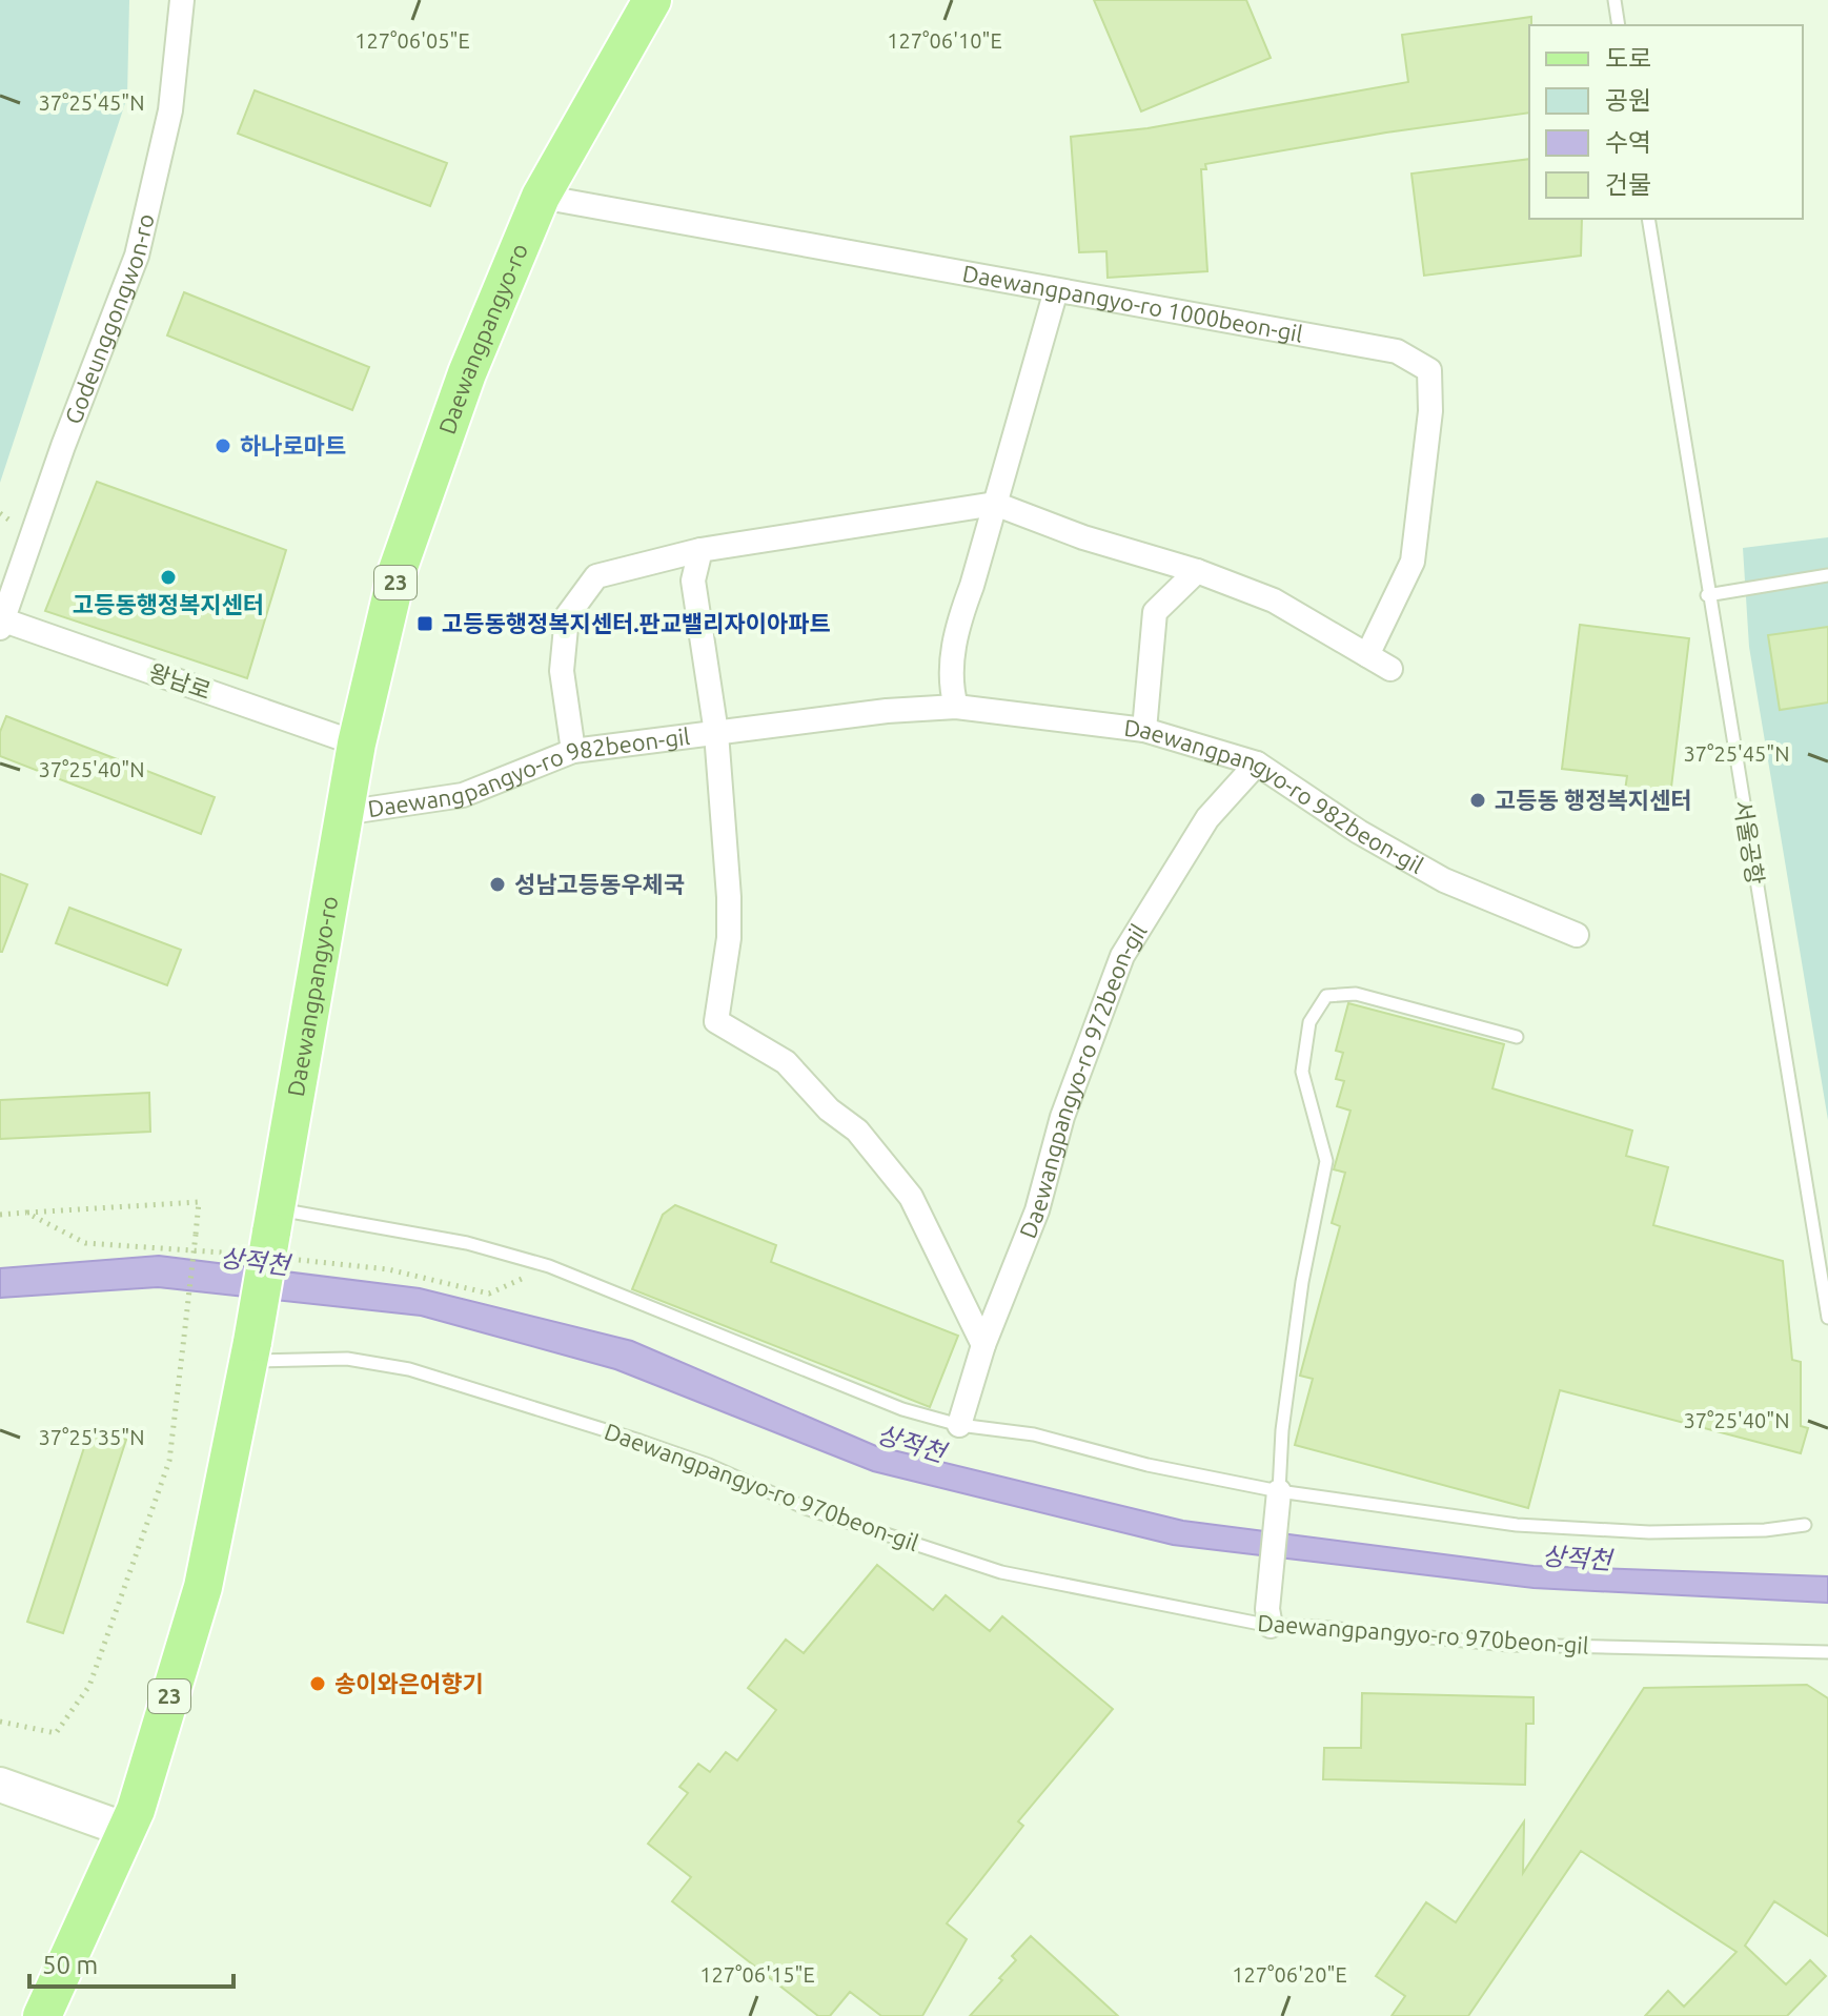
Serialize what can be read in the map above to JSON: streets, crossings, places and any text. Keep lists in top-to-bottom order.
{
  "streets": {
    "main road": ["Daewangpangyo-ro", "23"],
    "street": [
      "Daewangpangyo-ro 1000beon-gil",
      "Godeunggongwon-ro",
      "왕남로",
      "Daewangpangyo-ro 982beon-gil",
      "Daewangpangyo-ro 972beon-gil"
    ],
    "lane": ["서울공항", "Daewangpangyo-ro 970beon-gil"]
  },
  "crossings": [
    ["Daewangpangyo-ro 1000beon-gil", "Daewangpangyo-ro"],
    ["Godeunggongwon-ro", "왕남로"],
    ["Daewangpangyo-ro", "왕남로"],
    ["Daewangpangyo-ro", "Daewangpangyo-ro 982beon-gil"],
    ["Daewangpangyo-ro", "Daewangpangyo-ro 970beon-gil"],
    ["Daewangpangyo-ro 982beon-gil", "Daewangpangyo-ro 972beon-gil"]
  ],
  "water": ["상적천"],
  "places": {
    "other": [
      "하나로마트",
      "고등동행정복지센터",
      "고등동 행정복지센터",
      "성남고등동우체국",
      "송이와은어향기"
    ],
    "transit": ["고등동행정복지센터.판교밸리자이아파트"]
  },
  "legend": [
    "도로",
    "공원",
    "수역",
    "건물"
  ],
  "scale_bar": "50 m",
  "coordinates": [
    "127°06'05\"E",
    "127°06'10\"E",
    "37°25'45\"N",
    "37°25'40\"N",
    "37°25'35\"N",
    "127°06'15\"E",
    "127°06'20\"E"
  ]
}
